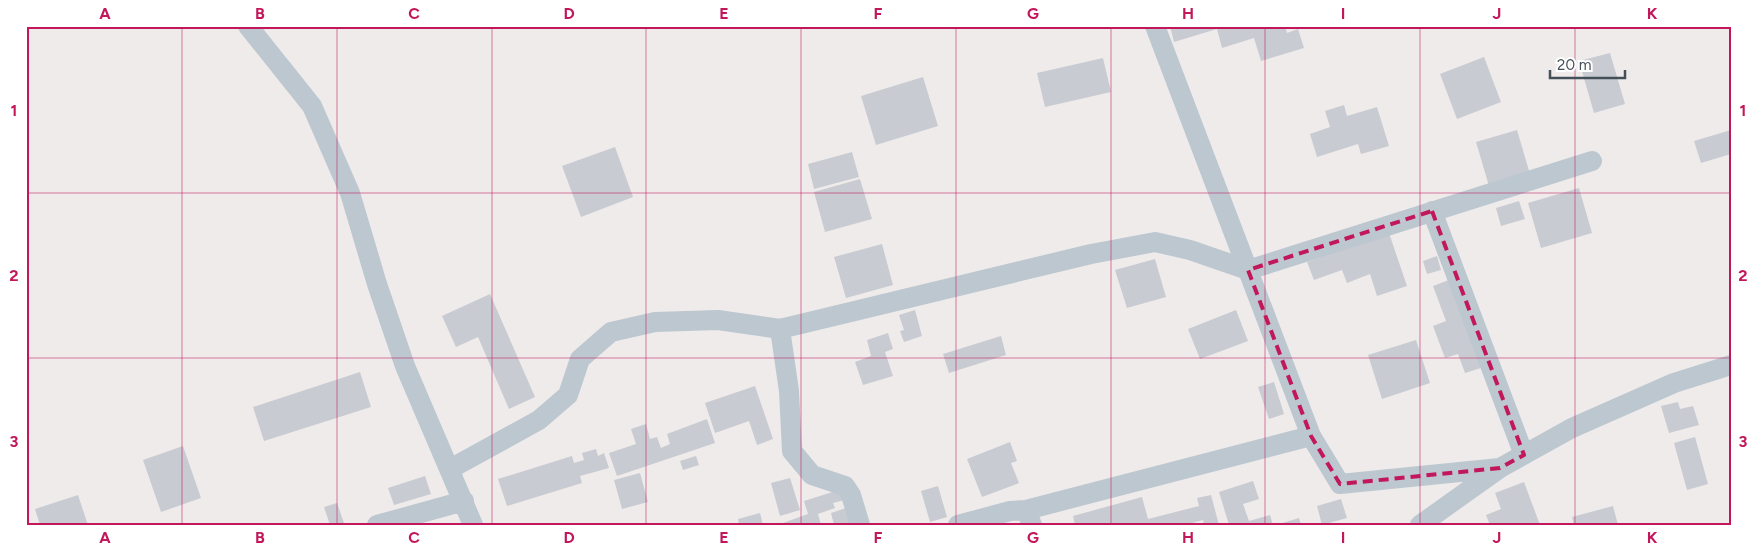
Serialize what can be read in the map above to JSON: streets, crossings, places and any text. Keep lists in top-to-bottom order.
{
  "scale_bar": "20 m",
  "grid": {
    "columns": [
      "A",
      "B",
      "C",
      "D",
      "E",
      "F",
      "G",
      "H",
      "I",
      "J",
      "K"
    ],
    "rows": ["1", "2", "3"]
  }
}
